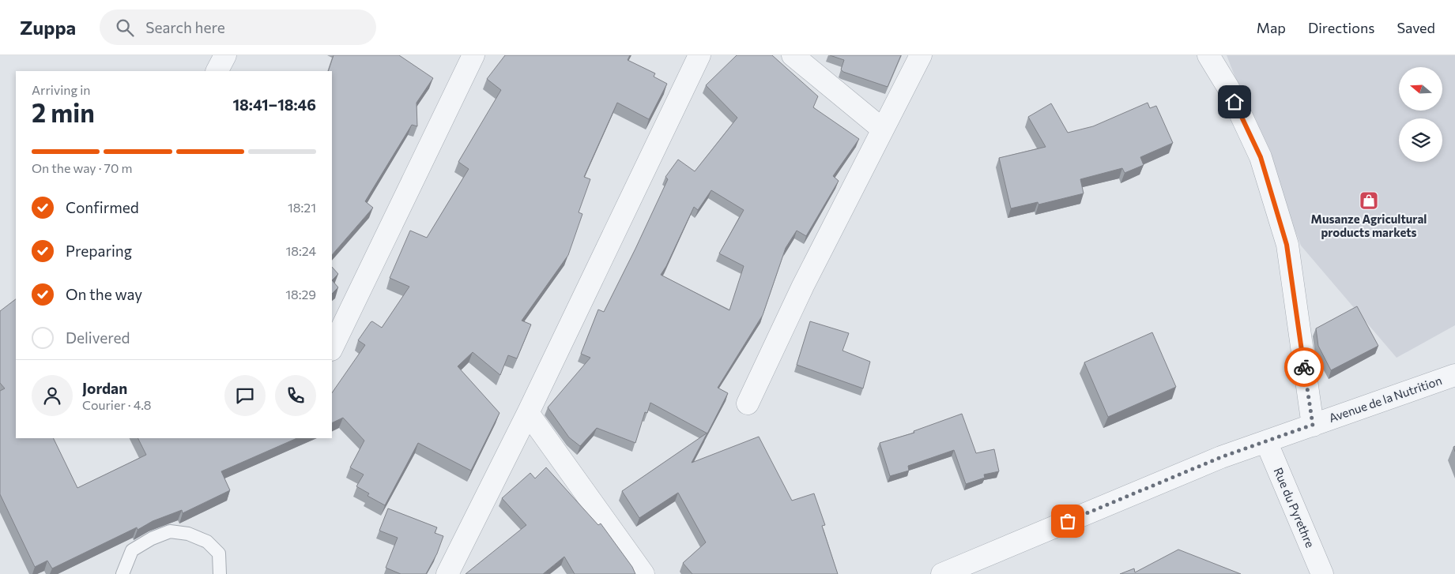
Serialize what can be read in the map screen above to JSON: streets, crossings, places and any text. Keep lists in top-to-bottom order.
{
  "streets": {
    "street": ["Avenue de la Nutrition", "Rue du Pyrethre"]
  },
  "crossings": [
    ["Avenue de la Nutrition", "Rue du Pyrethre"]
  ],
  "places": {
    "shop": ["Musanze Agricultural products markets"]
  },
  "north": "left",
  "page": {
    "header": "Zuppa",
    "search": "Search here",
    "nav": ["Map", "Directions", "Saved"],
    "heading": ["2 min", "Arriving in", "18:41–18:46"],
    "panel": ["Jordan", "Courier · 4.8"],
    "bar": "On the way · 70 m",
    "list": [
      ["Confirmed", "18:21"],
      ["Preparing", "18:24"],
      ["On the way", "18:29"],
      "Delivered"
    ]
  }
}
